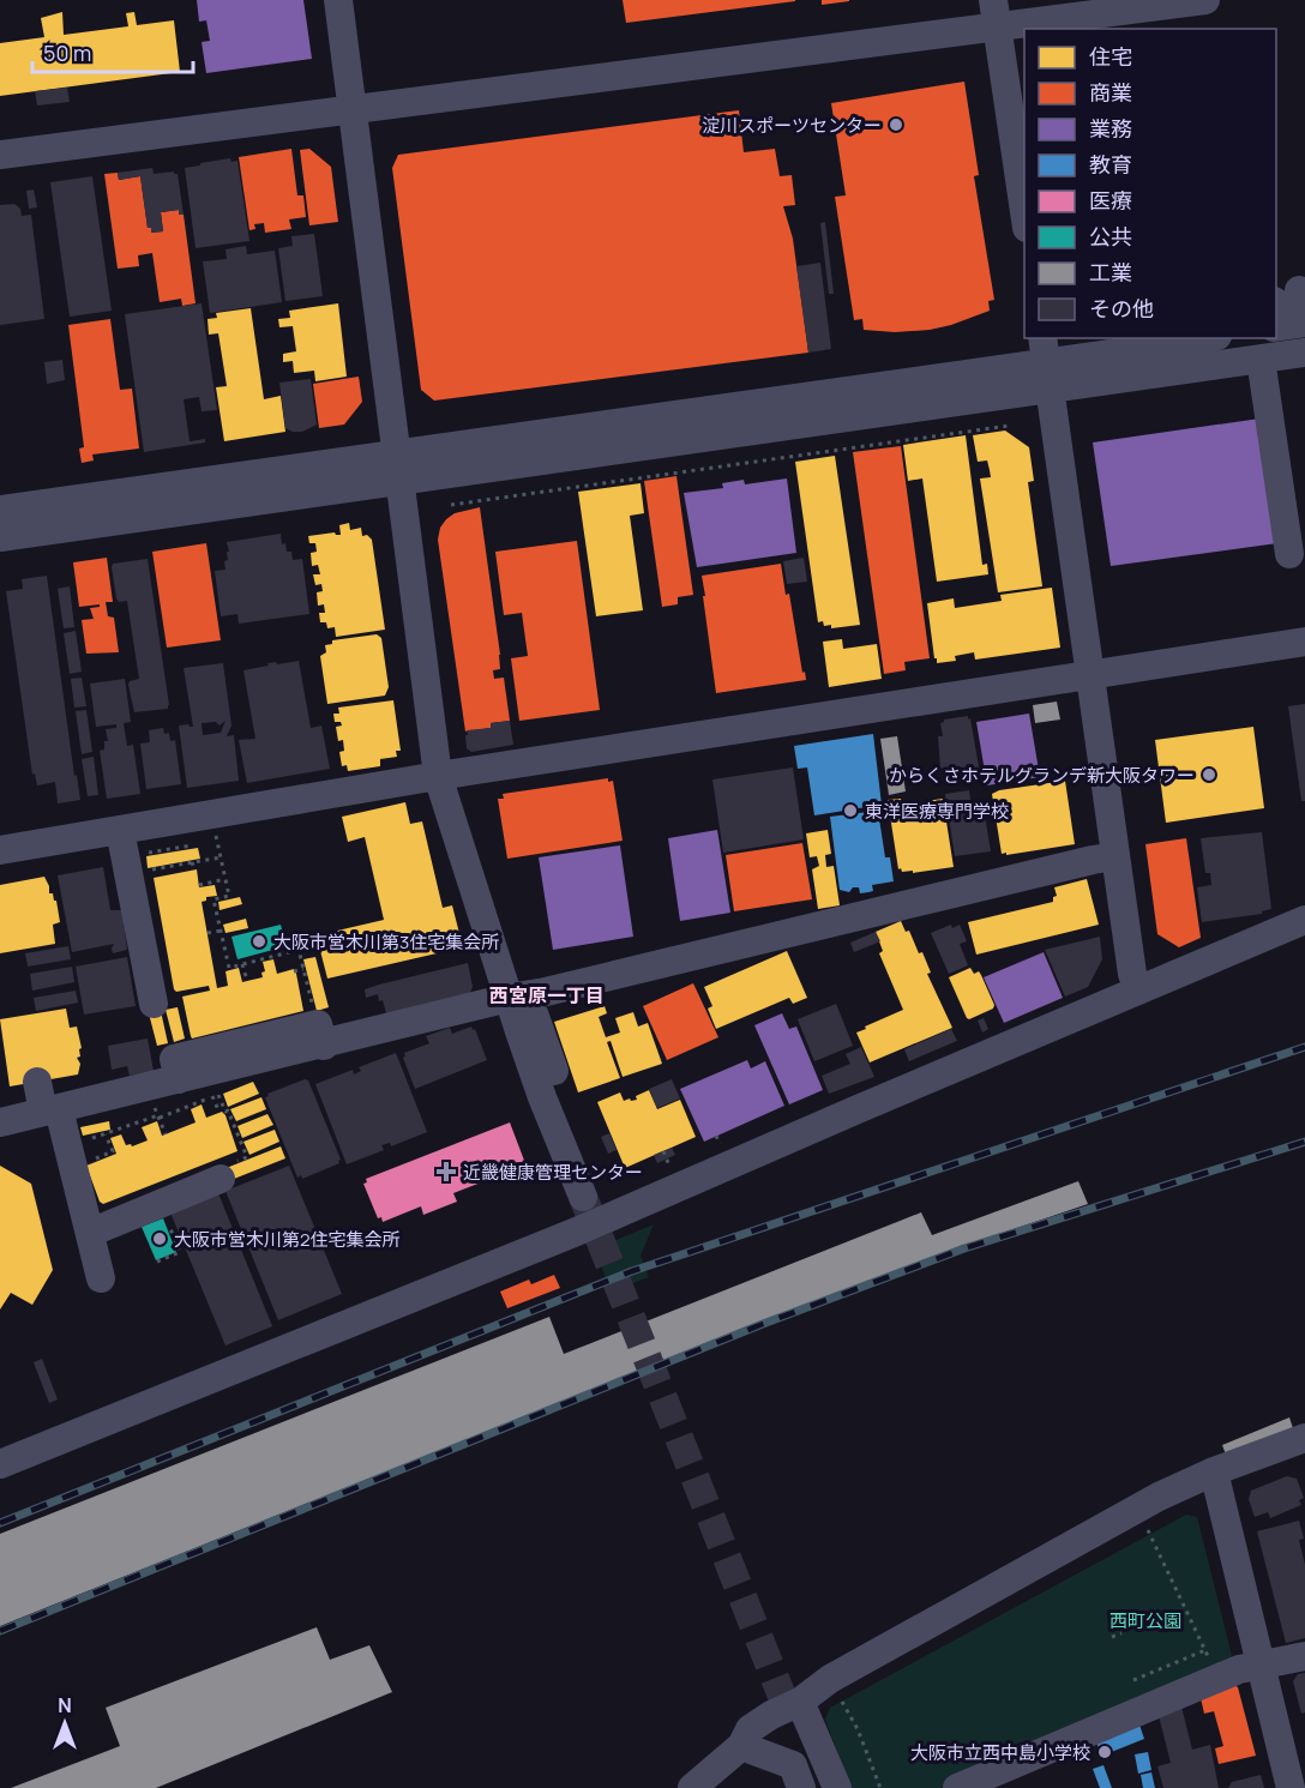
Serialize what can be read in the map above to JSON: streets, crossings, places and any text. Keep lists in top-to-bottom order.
{
  "districts": ["西宮原一丁目"],
  "parks": ["西町公園"],
  "places": {
    "other": [
      "淀川スポーツセンター",
      "からくさホテルグランデ新大阪タワー",
      "東洋医療専門学校",
      "大阪市営木川第3住宅集会所",
      "大阪市営木川第2住宅集会所",
      "大阪市立西中島小学校"
    ],
    "health": ["近畿健康管理センター"]
  },
  "legend": [
    "住宅",
    "商業",
    "業務",
    "教育",
    "医療",
    "公共",
    "工業",
    "その他"
  ],
  "scale_bar": "50 m",
  "north": "top"
}
